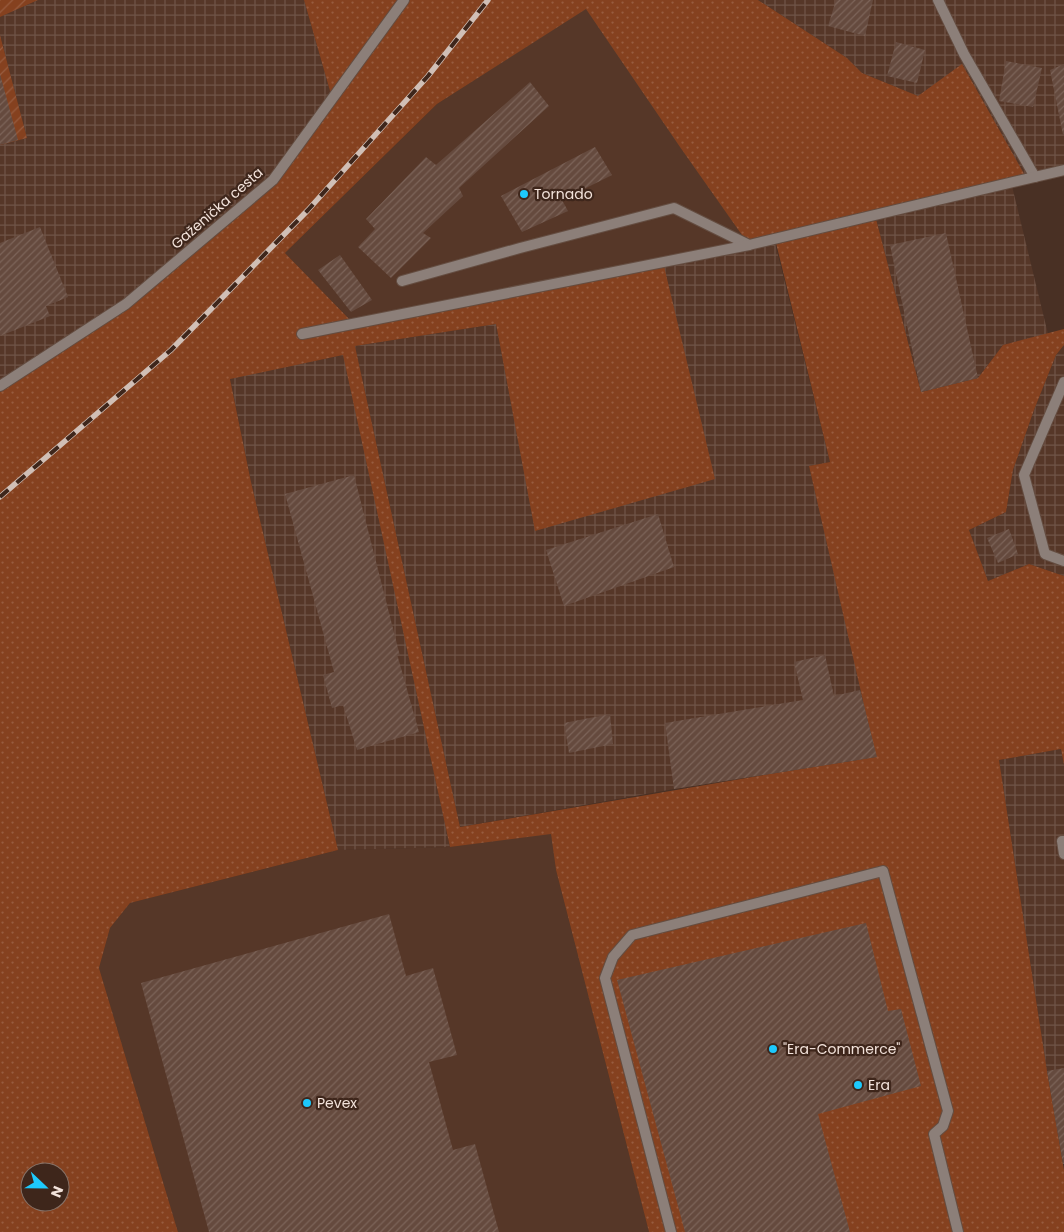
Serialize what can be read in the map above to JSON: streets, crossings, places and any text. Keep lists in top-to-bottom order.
{
  "streets": {
    "street": ["Gaženička cesta"]
  },
  "places": [
    "Tornado",
    "\"Era-Commerce\"",
    "Era",
    "Pevex"
  ],
  "north": "right"
}
